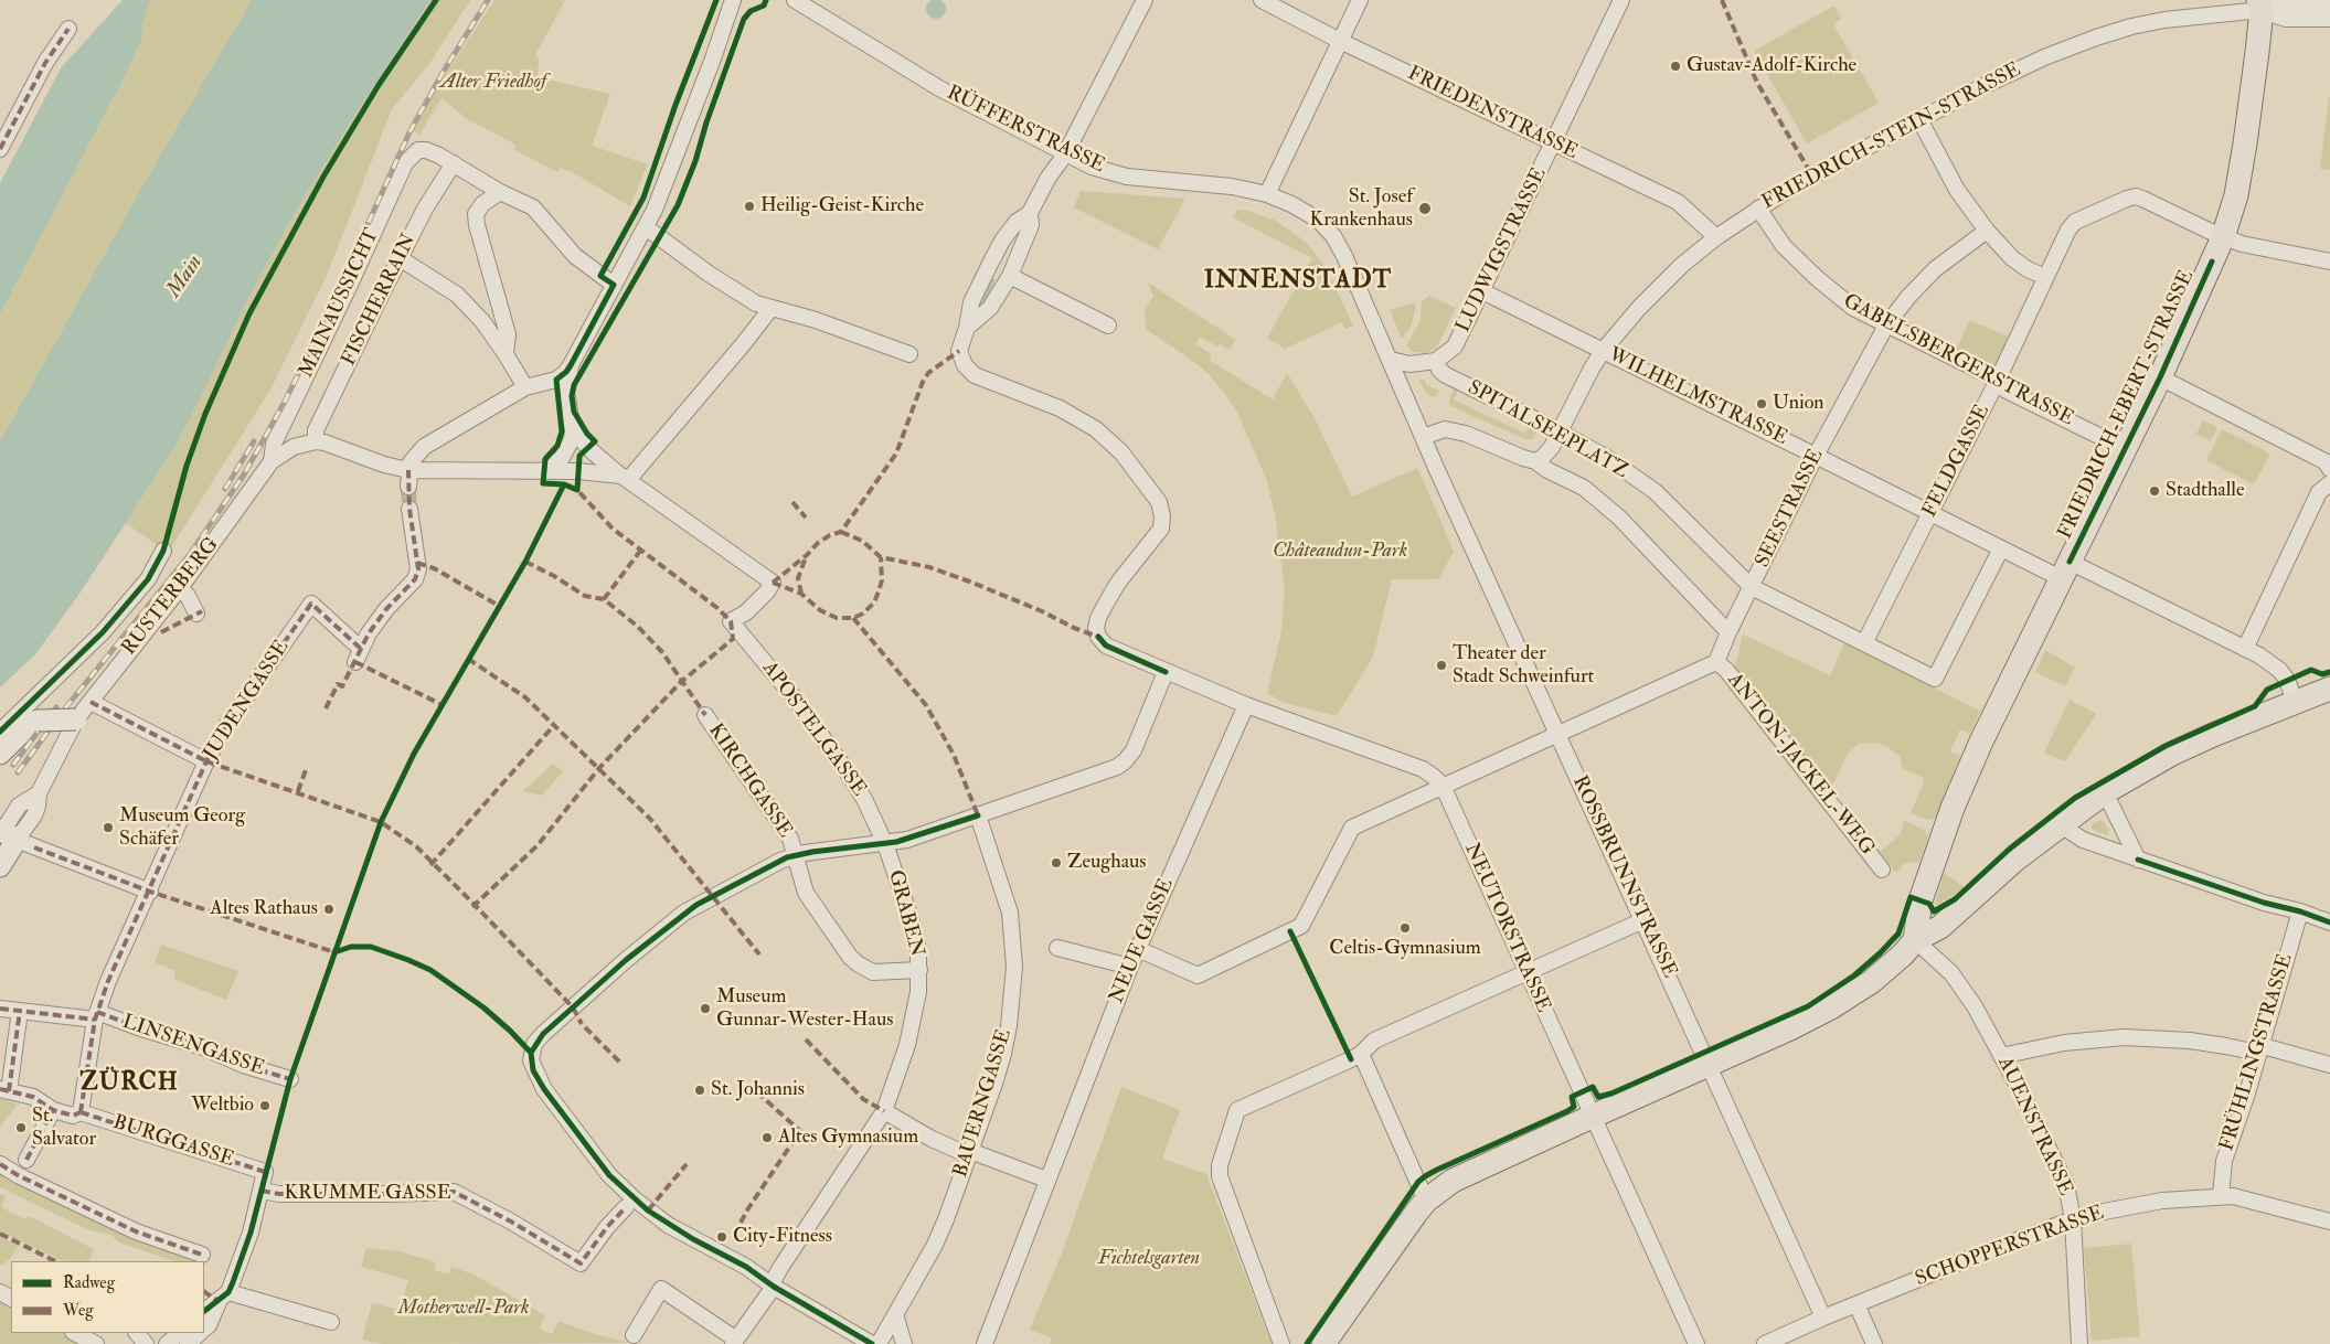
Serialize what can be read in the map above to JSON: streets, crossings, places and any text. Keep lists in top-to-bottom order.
{
  "streets": {
    "main road": ["FRIEDRICH-EBERT-STRASSE"],
    "street": [
      "FRIEDENSTRASSE",
      "RÜFFERSTRASSE",
      "FRIEDRICH-STEIN-STRASSE",
      "LUDWIGSTRASSE",
      "FISCHERRAIN",
      "MAINAUSSICHT",
      "GABELSBERGERSTRASSE",
      "WILHELMSTRASSE",
      "SPITALSEEPLATZ",
      "FELDGASSE",
      "SEESTRASSE",
      "RUSTERBERG",
      "JUDENGASSE",
      "APOSTELGASSE",
      "ANTON-JACKEL-WEG",
      "KIRCHGASSE",
      "ROSSBRUNNSTRASSE",
      "GRABEN",
      "NEUTORSTRASSE",
      "NEUE GASSE",
      "LINSENGASSE",
      "FRÜHLINGSTRASSE",
      "BAUERNGASSE",
      "AUENSTRASSE",
      "BURGGASSE",
      "KRUMME GASSE",
      "SCHOPPERSTRASSE"
    ]
  },
  "crossings": [
    ["FRIEDENSTRASSE", "FRIEDRICH-STEIN-STRASSE"],
    ["FRIEDENSTRASSE", "LUDWIGSTRASSE"],
    ["RÜFFERSTRASSE", "SPITALSEEPLATZ"],
    ["RÜFFERSTRASSE", "ROSSBRUNNSTRASSE"],
    ["FRIEDRICH-STEIN-STRASSE", "GABELSBERGERSTRASSE"],
    ["FRIEDRICH-STEIN-STRASSE", "WILHELMSTRASSE"],
    ["FRIEDRICH-STEIN-STRASSE", "FRIEDRICH-EBERT-STRASSE"],
    ["FRIEDRICH-STEIN-STRASSE", "SPITALSEEPLATZ"],
    ["LUDWIGSTRASSE", "WILHELMSTRASSE"],
    ["LUDWIGSTRASSE", "SPITALSEEPLATZ"],
    ["FISCHERRAIN", "MAINAUSSICHT"],
    ["FISCHERRAIN", "RUSTERBERG"],
    ["MAINAUSSICHT", "RUSTERBERG"],
    ["GABELSBERGERSTRASSE", "FRIEDRICH-EBERT-STRASSE"],
    ["GABELSBERGERSTRASSE", "FELDGASSE"],
    ["GABELSBERGERSTRASSE", "SEESTRASSE"],
    ["WILHELMSTRASSE", "FRIEDRICH-EBERT-STRASSE"],
    ["WILHELMSTRASSE", "SPITALSEEPLATZ"],
    ["WILHELMSTRASSE", "FELDGASSE"],
    ["WILHELMSTRASSE", "SEESTRASSE"],
    ["FRIEDRICH-EBERT-STRASSE", "FELDGASSE"],
    ["FRIEDRICH-EBERT-STRASSE", "AUENSTRASSE"],
    ["SPITALSEEPLATZ", "FELDGASSE"],
    ["SPITALSEEPLATZ", "SEESTRASSE"],
    ["SPITALSEEPLATZ", "ROSSBRUNNSTRASSE"],
    ["SEESTRASSE", "ANTON-JACKEL-WEG"],
    ["JUDENGASSE", "LINSENGASSE"],
    ["JUDENGASSE", "BURGGASSE"],
    ["APOSTELGASSE", "GRABEN"],
    ["KIRCHGASSE", "GRABEN"],
    ["ROSSBRUNNSTRASSE", "SCHOPPERSTRASSE"],
    ["NEUTORSTRASSE", "NEUE GASSE"],
    ["FRÜHLINGSTRASSE", "SCHOPPERSTRASSE"],
    ["AUENSTRASSE", "SCHOPPERSTRASSE"],
    ["BURGGASSE", "KRUMME GASSE"]
  ],
  "districts": ["INNENSTADT", "ZÜRCH"],
  "water": ["Main"],
  "parks": [
    "Alter Friedhof",
    "Châteaudun-Park",
    "Fichtelsgarten",
    "Motherwell-Park"
  ],
  "places": [
    "Gustav-Adolf-Kirche",
    "Heilig-Geist-Kirche",
    "St. Josef Krankenhaus",
    "Union",
    "Stadthalle",
    "Theater der Stadt Schweinfurt",
    "Museum Georg Schäfer",
    "Zeughaus",
    "Altes Rathaus",
    "Celtis-Gymnasium",
    "Museum Gunnar-Wester-Haus",
    "St. Johannis",
    "Weltbio",
    "St. Salvator",
    "Altes Gymnasium",
    "City-Fitness"
  ],
  "legend": ["Radweg", "Weg"]
}
